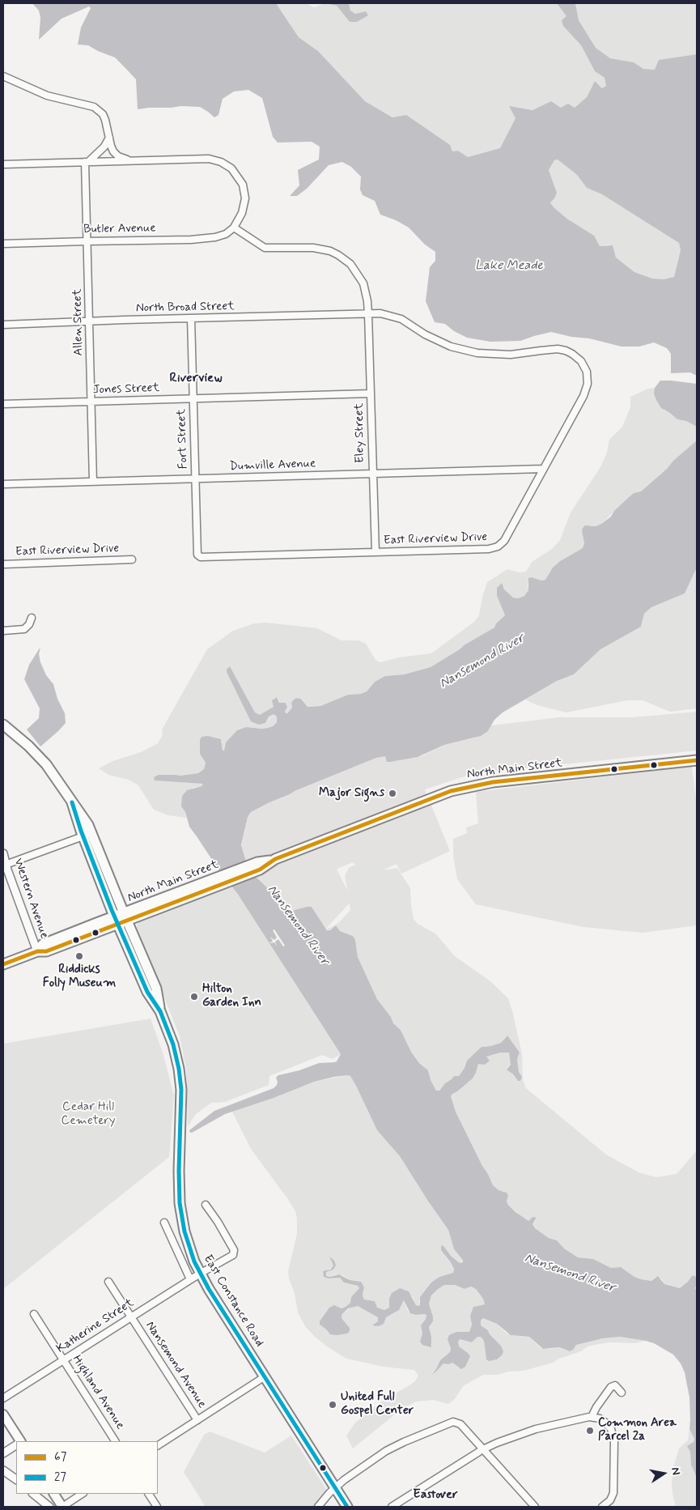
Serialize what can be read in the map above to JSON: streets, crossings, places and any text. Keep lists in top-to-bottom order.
{
  "streets": {
    "main road": ["North Main Street", "East Constance Road"],
    "street": [
      "Butler Avenue",
      "North Broad Street",
      "Allen Street",
      "Jones Street",
      "Eley Street",
      "Fort Street",
      "Dumville Avenue",
      "East Riverview Drive",
      "Western Avenue",
      "Katherine Street",
      "Nansemond Avenue",
      "Highland Avenue"
    ]
  },
  "crossings": [
    ["Butler Avenue", "Allen Street"],
    ["Butler Avenue", "Eley Street"],
    ["North Broad Street", "Allen Street"],
    ["North Broad Street", "Eley Street"],
    ["North Broad Street", "Fort Street"],
    ["North Broad Street", "East Riverview Drive"],
    ["Allen Street", "Jones Street"],
    ["Allen Street", "Dumville Avenue"],
    ["Jones Street", "Eley Street"],
    ["Jones Street", "Fort Street"],
    ["Eley Street", "Dumville Avenue"],
    ["Eley Street", "East Riverview Drive"],
    ["Fort Street", "Dumville Avenue"],
    ["Fort Street", "East Riverview Drive"],
    ["Dumville Avenue", "East Riverview Drive"],
    ["North Main Street", "Western Avenue"],
    ["North Main Street", "East Constance Road"],
    ["East Constance Road", "Katherine Street"],
    ["Katherine Street", "Nansemond Avenue"],
    ["Katherine Street", "Highland Avenue"]
  ],
  "districts": ["Riverview", "Eastover"],
  "water": ["Lake Meade", "Nansemond River"],
  "parks": ["Cedar Hill Cemetery"],
  "places": [
    "Major Signs",
    "Riddicks Folly Museum",
    "Hilton Garden Inn",
    "United Full Gospel Center",
    "Common Area Parcel 2a"
  ],
  "lines": ["transit line 67", "transit line 27"],
  "legend": ["67", "27"],
  "north": "right"
}
